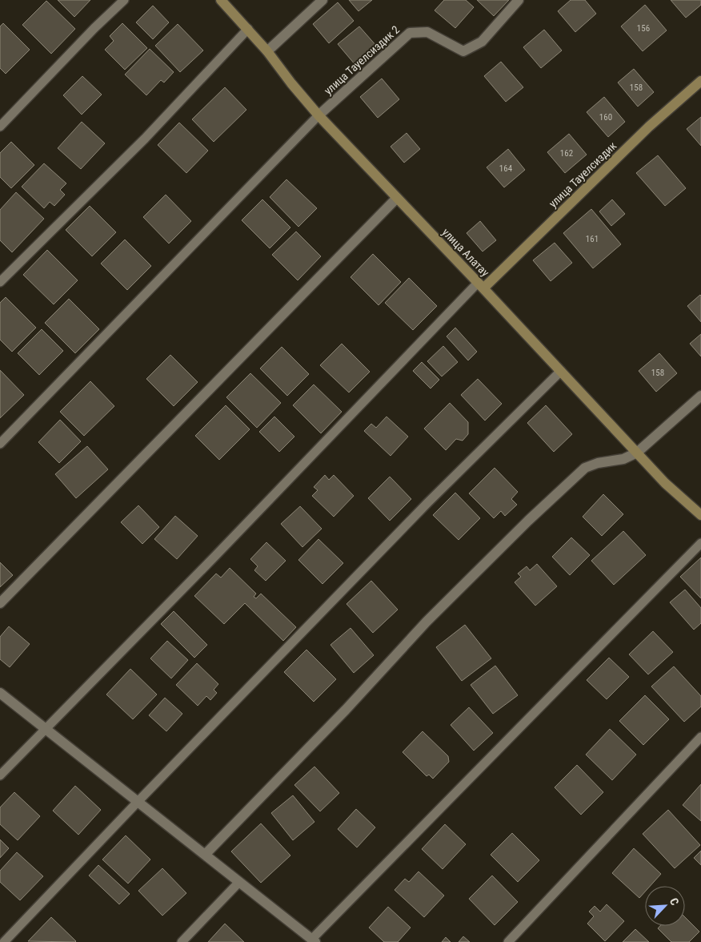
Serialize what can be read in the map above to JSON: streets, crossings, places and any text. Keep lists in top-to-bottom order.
{
  "streets": {
    "street": ["улица Тауелсиздик 2", "улица Тауелсиздик", "улица Алатау"]
  },
  "crossings": [
    ["улица Тауелсиздик 2", "улица Алатау"],
    ["улица Тауелсиздик", "улица Алатау"]
  ],
  "house_numbers": [
    "156",
    "158",
    "160",
    "162",
    "164",
    "161",
    "158"
  ],
  "north": "top right"
}
